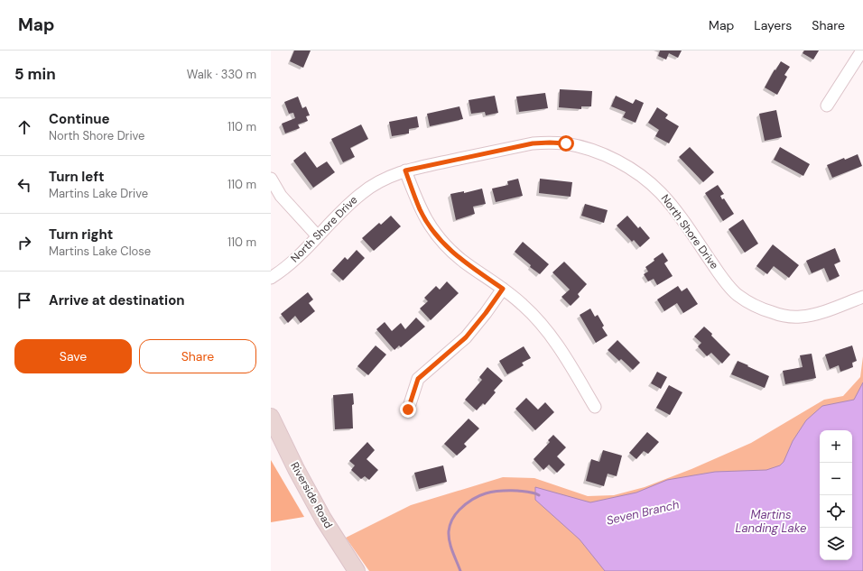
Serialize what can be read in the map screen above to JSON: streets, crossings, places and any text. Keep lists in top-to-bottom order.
{
  "streets": {
    "street": ["North Shore Drive", "Riverside Road"]
  },
  "water": ["Seven Branch", "Martins Landing Lake"],
  "page": {
    "header": "Map",
    "nav": ["Map", "Layers", "Share"],
    "heading": ["5 min", "Walk · 330 m"],
    "list": [
      ["Continue", "North Shore Drive", "110 m"],
      ["Turn left", "Martins Lake Drive", "110 m"],
      ["Turn right", "Martins Lake Close", "110 m"],
      "Arrive at destination"
    ],
    "buttons": ["Save", "Share"],
    "map_buttons": ["+", "−"]
  }
}
